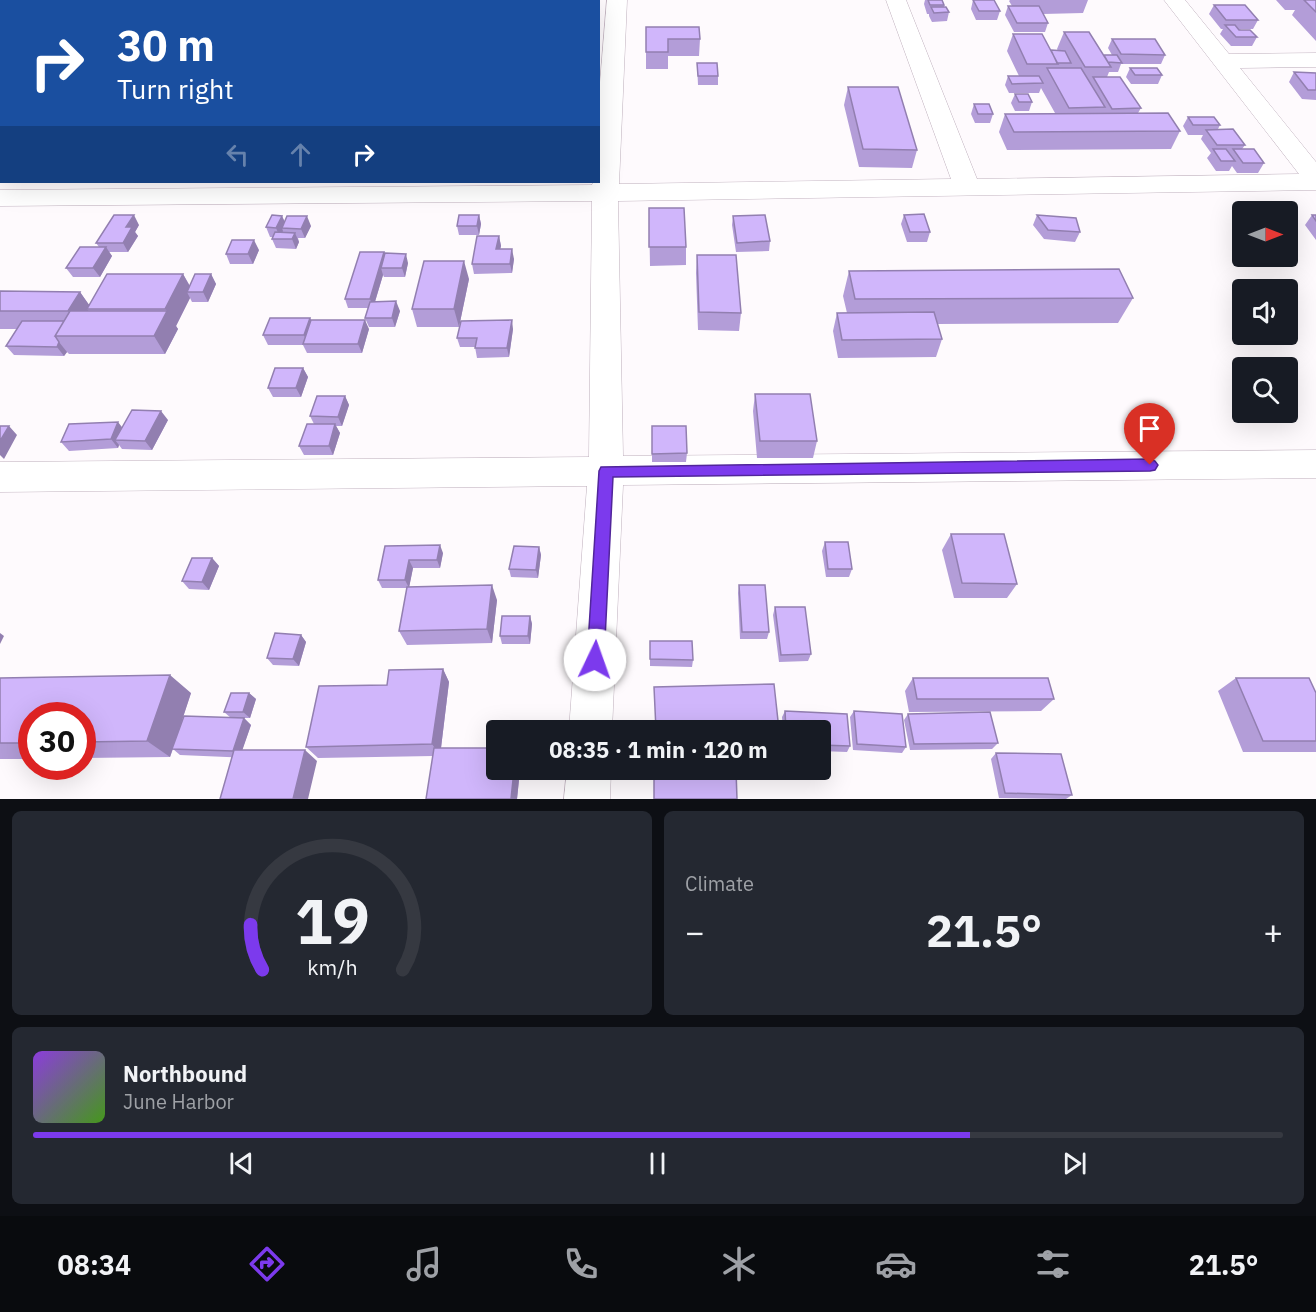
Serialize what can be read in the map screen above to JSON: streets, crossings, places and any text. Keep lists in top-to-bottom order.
{
  "north": "right",
  "page": {
    "turn": ["30 m", "Turn right"],
    "limit": "30",
    "trip": "08:35 · 1 min · 120 m",
    "tile": "Climate",
    "heat": ["−", "21.5°", "+"],
    "song": ["Northbound", "June Harbor"],
    "tabs": ["08:34", "21.5°"],
    "gauge": ["19", "km/h"]
  }
}
